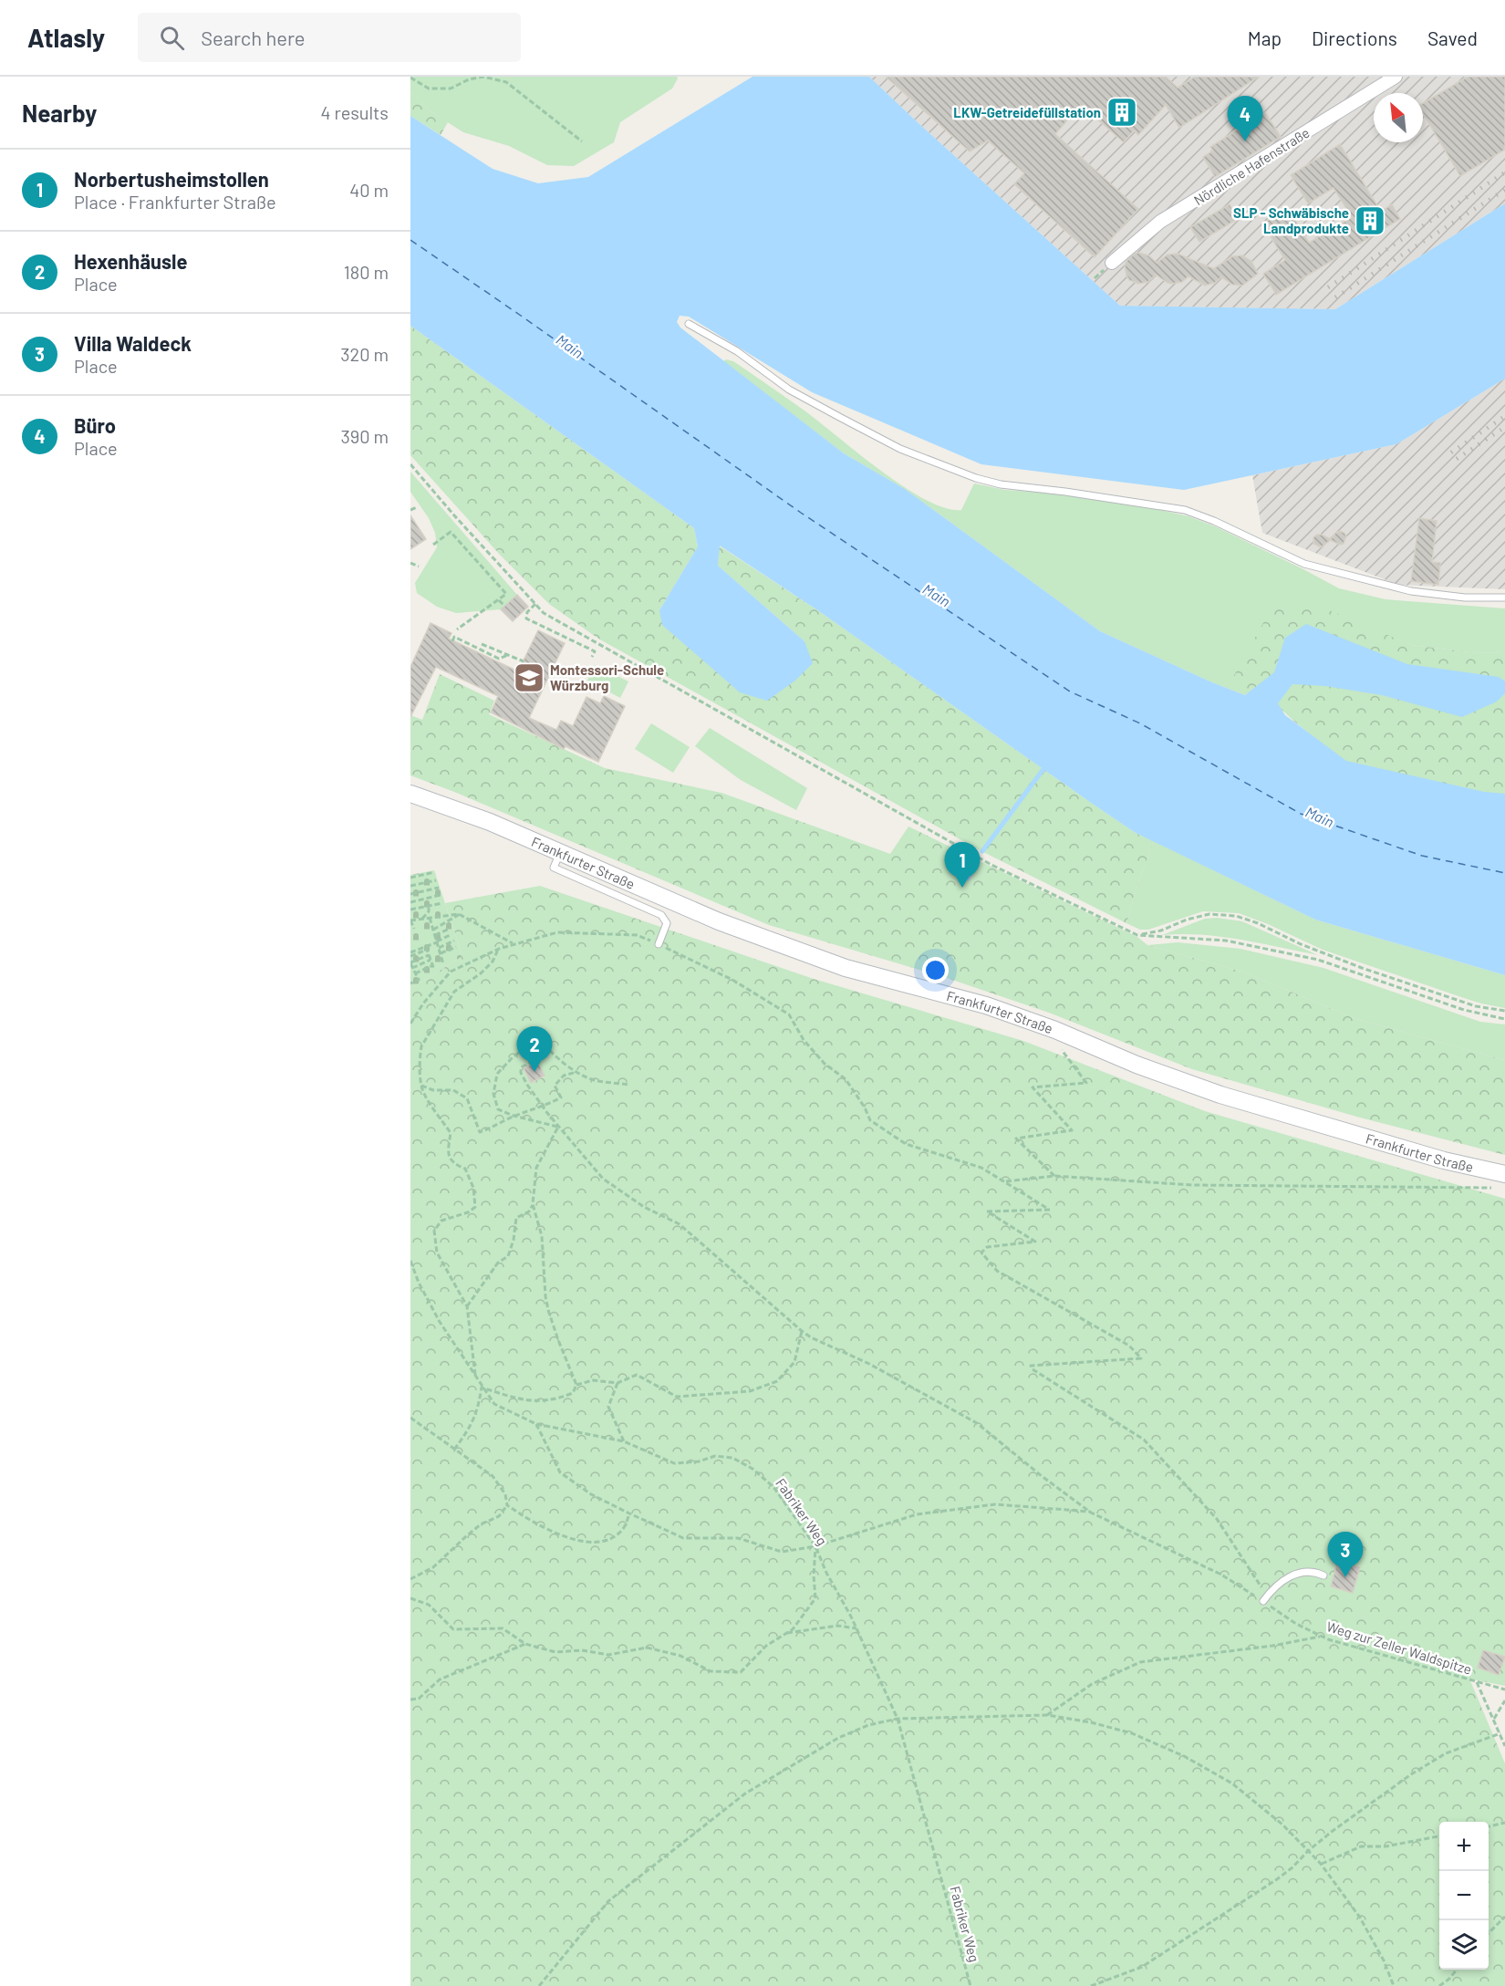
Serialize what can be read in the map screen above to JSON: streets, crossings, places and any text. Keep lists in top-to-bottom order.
{
  "streets": {
    "main road": ["Frankfurter Straße"],
    "street": ["Nördliche Hafenstraße"],
    "path": ["Fabriker Weg", "Weg zur Zeller Waldspitze"]
  },
  "water": ["Main"],
  "places": {
    "building": ["LKW-Getreidefüllstation", "SLP - Schwäbische Landprodukte"],
    "school or university": ["Montessori-Schule Würzburg"]
  },
  "north": "top left",
  "page": {
    "header": "Atlasly",
    "search": "Search here",
    "nav": ["Map", "Directions", "Saved"],
    "heading": ["Nearby", "4 results"],
    "pins": [
      "4",
      "1",
      "2",
      "3"
    ],
    "list": [
      {
        "mark": "1",
        "name": "Norbertusheimstollen",
        "note": "Place · Frankfurter Straße",
        "value": "40 m"
      },
      {
        "mark": "2",
        "name": "Hexenhäusle",
        "note": "Place",
        "value": "180 m"
      },
      {
        "mark": "3",
        "name": "Villa Waldeck",
        "note": "Place",
        "value": "320 m"
      },
      {
        "mark": "4",
        "name": "Büro",
        "note": "Place",
        "value": "390 m"
      }
    ],
    "map_buttons": ["+", "−"]
  }
}
